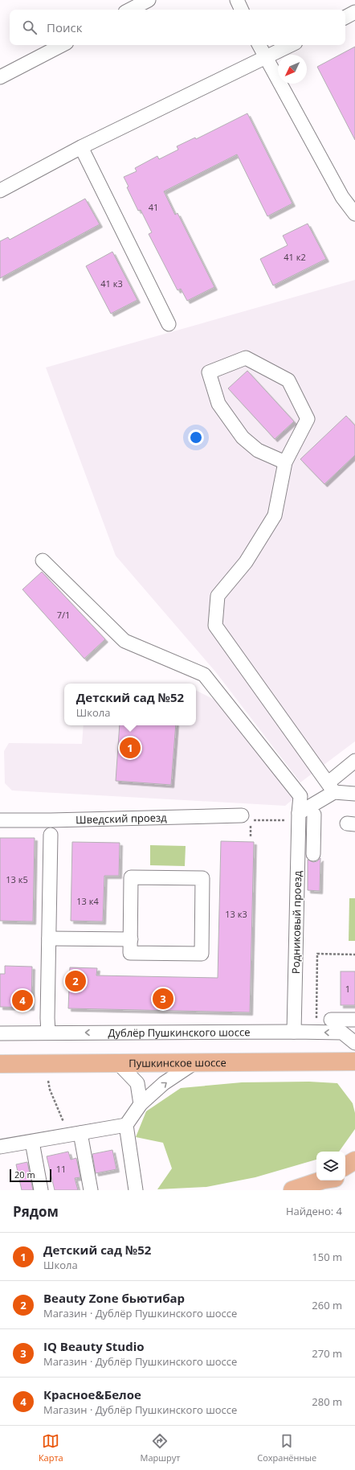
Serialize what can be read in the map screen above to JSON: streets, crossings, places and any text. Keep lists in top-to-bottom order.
{
  "streets": {
    "main road": ["Пушкинское шоссе"],
    "street": ["Шведский проезд", "Родниковый проезд", "Дублёр Пушкинского шоссе"]
  },
  "crossings": [
    ["Родниковый проезд", "Дублёр Пушкинского шоссе"]
  ],
  "house_numbers": [
    "41",
    "41 к2",
    "41 к3",
    "7/1",
    "13 к5",
    "13 к4",
    "13 к3",
    "1",
    "11"
  ],
  "scale_bar": "20 m",
  "north": "bottom left",
  "page": {
    "search": "Поиск",
    "popup": ["Детский сад №52", "Школа"],
    "pins": [
      "1",
      "2",
      "3",
      "4"
    ],
    "scale": "20 m",
    "heading": ["Рядом", "Найдено: 4"],
    "list": [
      {
        "mark": "1",
        "name": "Детский сад №52",
        "note": "Школа",
        "value": "150 m"
      },
      {
        "mark": "2",
        "name": "Beauty Zone бьютибар",
        "note": "Магазин · Дублёр Пушкинского шоссе",
        "value": "260 m"
      },
      {
        "mark": "3",
        "name": "IQ Beauty Studio",
        "note": "Магазин · Дублёр Пушкинского шоссе",
        "value": "270 m"
      },
      {
        "mark": "4",
        "name": "Красное&Белое",
        "note": "Магазин · Дублёр Пушкинского шоссе",
        "value": "280 m"
      }
    ],
    "nav": ["Карта", "Маршрут", "Сохранённые"]
  }
}
